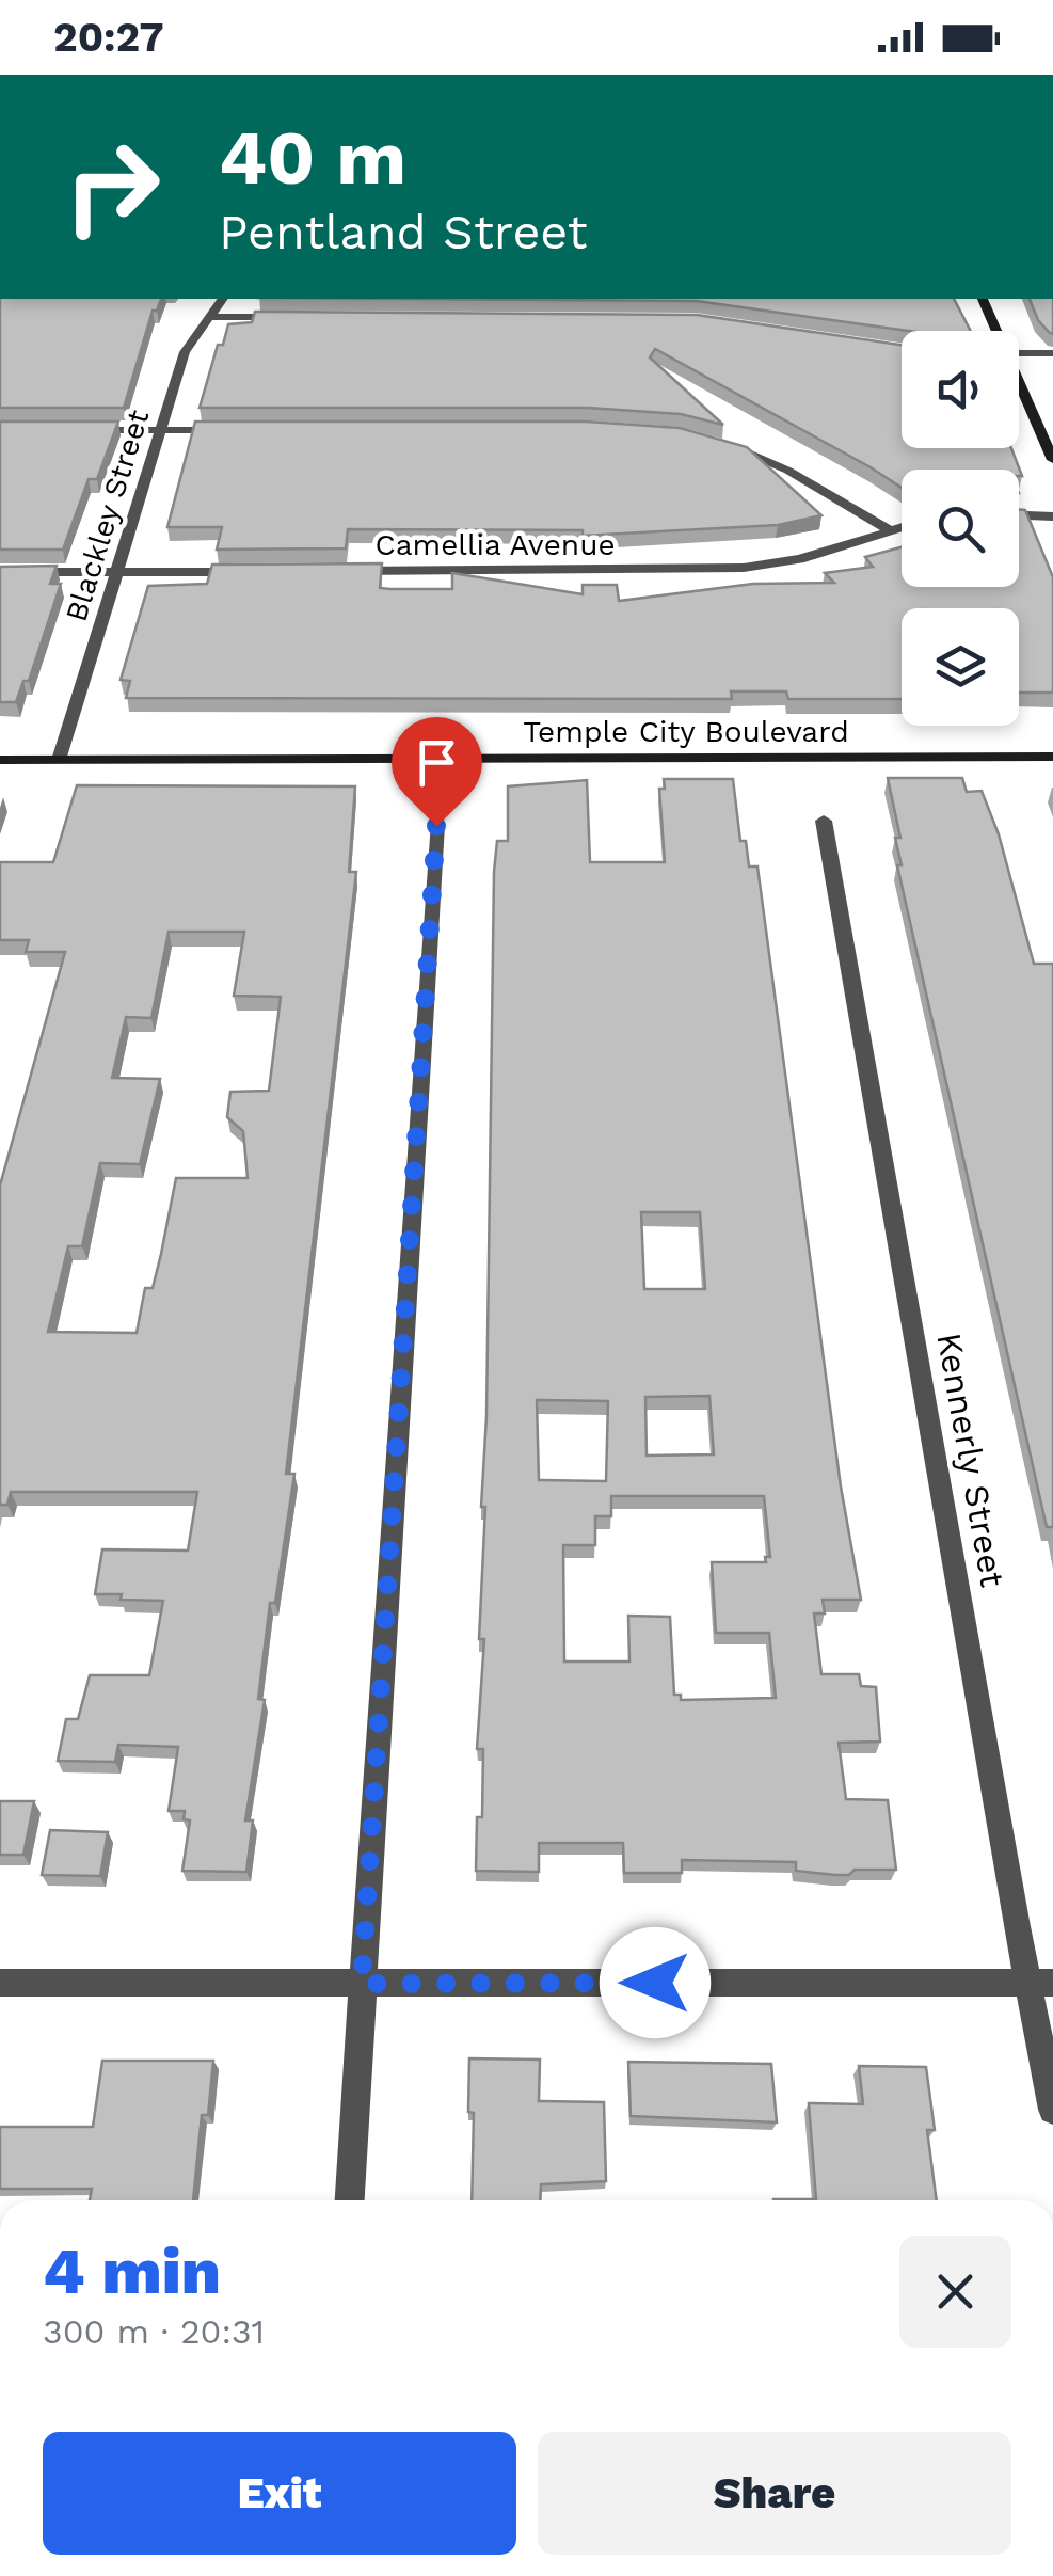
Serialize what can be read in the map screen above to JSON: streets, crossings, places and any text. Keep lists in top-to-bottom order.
{
  "streets": {
    "main road": ["Temple City Boulevard"],
    "street": ["Blackley Street", "Camellia Avenue", "Kennerly Street"]
  },
  "crossings": [
    ["Blackley Street", "Temple City Boulevard"]
  ],
  "page": {
    "status": "20:27",
    "turn": ["40 m", "Pentland Street"],
    "heading": ["4 min", "300 m · 20:31"],
    "buttons": ["Exit", "Share"]
  }
}
